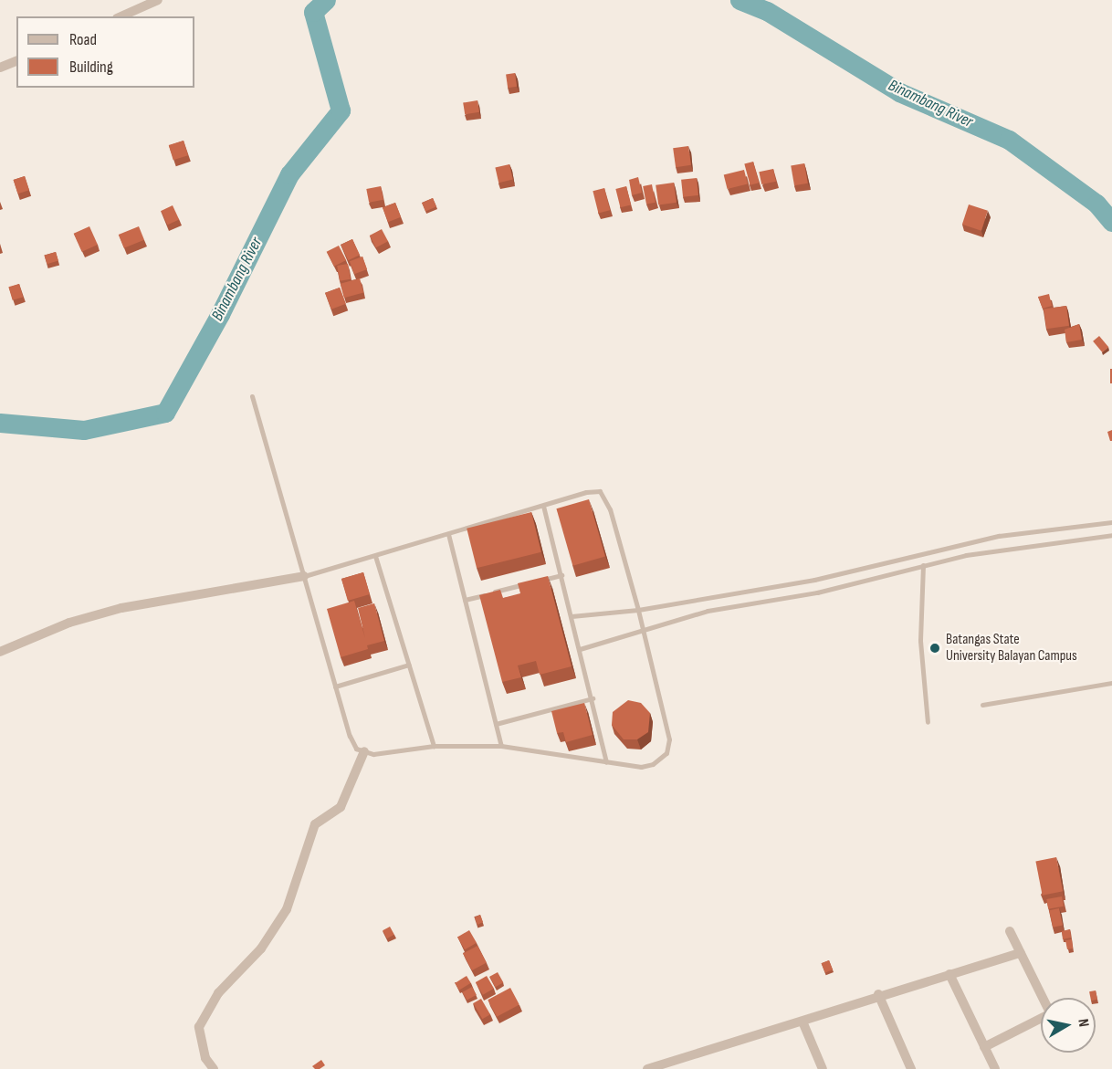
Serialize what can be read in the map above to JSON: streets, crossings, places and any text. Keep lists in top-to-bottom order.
{
  "water": ["Binambang River"],
  "places": ["Batangas State University Balayan Campus"],
  "legend": ["Road", "Building"],
  "north": "right"
}
